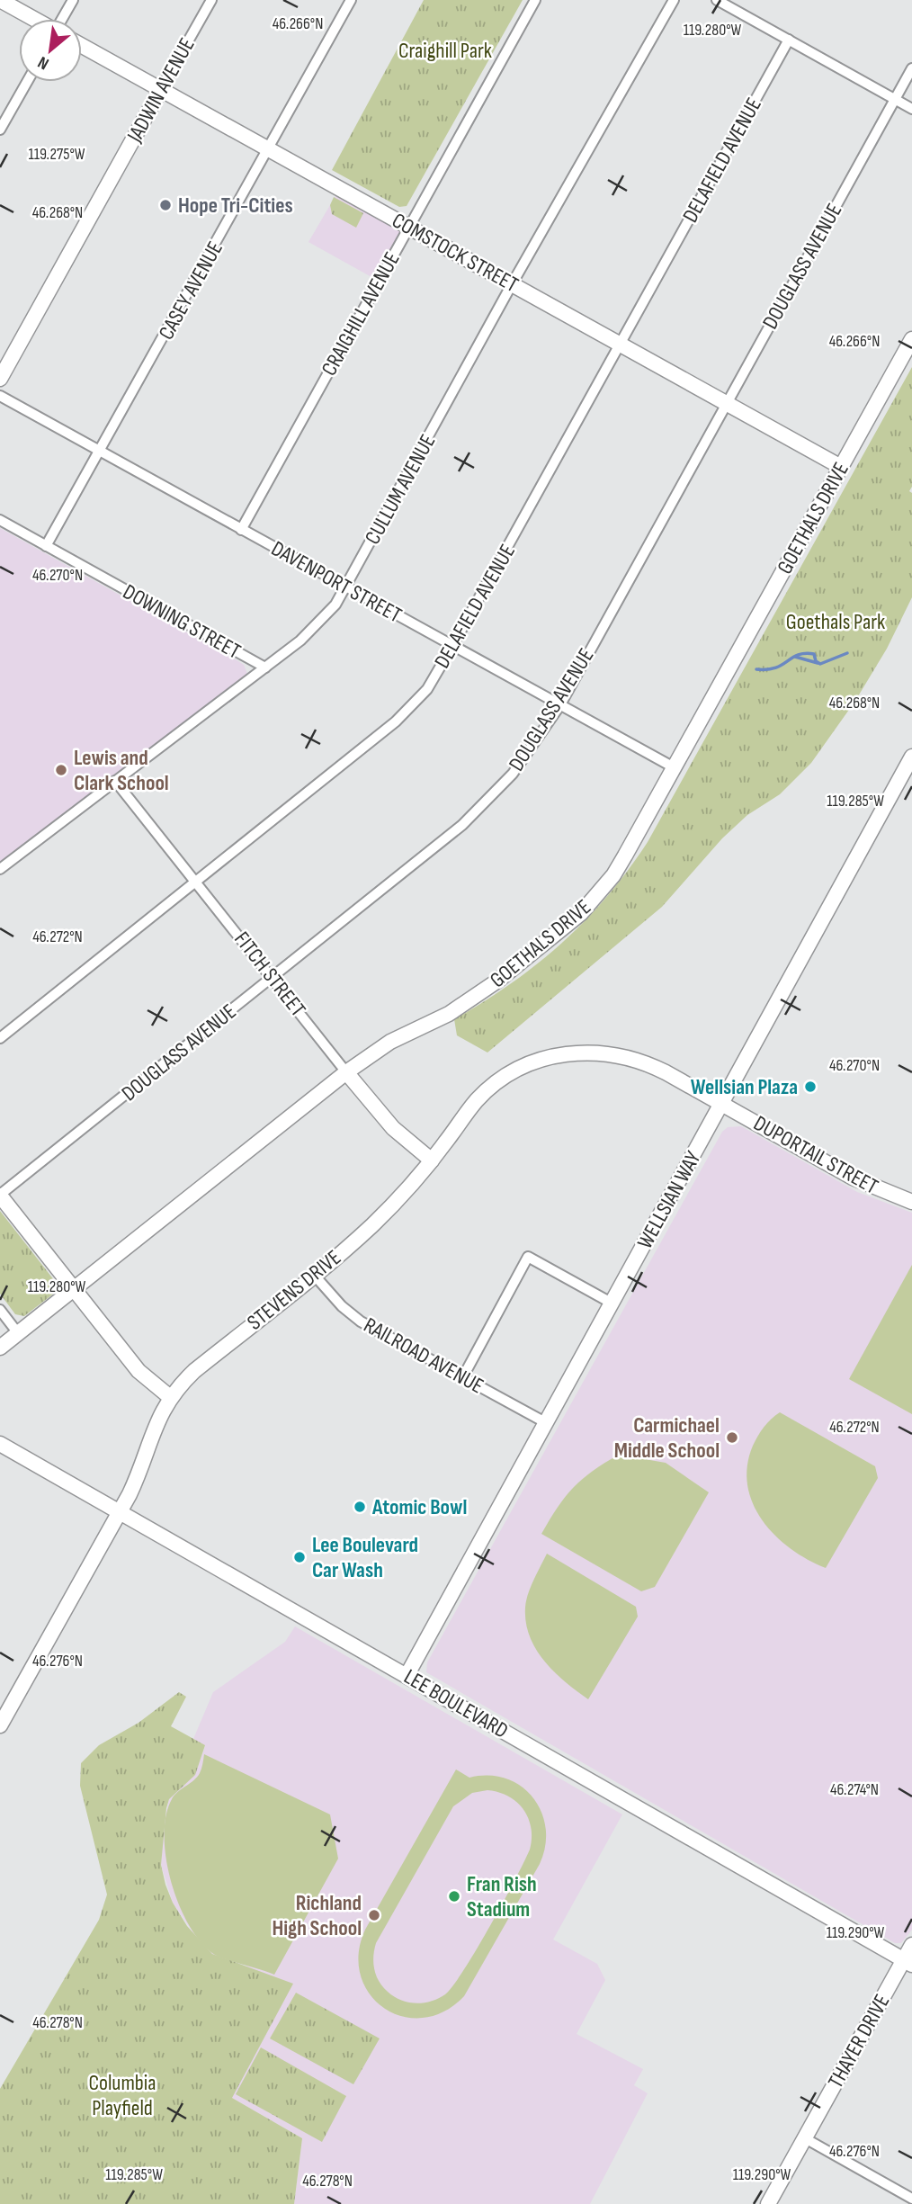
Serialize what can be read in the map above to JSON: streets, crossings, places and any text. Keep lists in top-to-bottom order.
{
  "streets": {
    "street": [
      "JADWIN AVENUE",
      "DELAFIELD AVENUE",
      "COMSTOCK STREET",
      "DOUGLASS AVENUE",
      "CASEY AVENUE",
      "CRAIGHILL AVENUE",
      "CULLUM AVENUE",
      "GOETHALS DRIVE",
      "DAVENPORT STREET",
      "DOWNING STREET",
      "FITCH STREET",
      "DUPORTAIL STREET",
      "WELLSIAN WAY",
      "STEVENS DRIVE",
      "RAILROAD AVENUE",
      "LEE BOULEVARD",
      "THAYER DRIVE"
    ]
  },
  "crossings": [
    ["JADWIN AVENUE", "COMSTOCK STREET"],
    ["DELAFIELD AVENUE", "COMSTOCK STREET"],
    ["DELAFIELD AVENUE", "DAVENPORT STREET"],
    ["DELAFIELD AVENUE", "FITCH STREET"],
    ["COMSTOCK STREET", "DOUGLASS AVENUE"],
    ["COMSTOCK STREET", "CASEY AVENUE"],
    ["COMSTOCK STREET", "CRAIGHILL AVENUE"],
    ["COMSTOCK STREET", "CULLUM AVENUE"],
    ["COMSTOCK STREET", "GOETHALS DRIVE"],
    ["DOUGLASS AVENUE", "DAVENPORT STREET"],
    ["DOUGLASS AVENUE", "FITCH STREET"],
    ["CASEY AVENUE", "DAVENPORT STREET"],
    ["CASEY AVENUE", "DOWNING STREET"],
    ["CRAIGHILL AVENUE", "DAVENPORT STREET"],
    ["CULLUM AVENUE", "DAVENPORT STREET"],
    ["CULLUM AVENUE", "DOWNING STREET"],
    ["CULLUM AVENUE", "FITCH STREET"],
    ["GOETHALS DRIVE", "DAVENPORT STREET"],
    ["GOETHALS DRIVE", "FITCH STREET"],
    ["FITCH STREET", "STEVENS DRIVE"],
    ["DUPORTAIL STREET", "WELLSIAN WAY"],
    ["DUPORTAIL STREET", "STEVENS DRIVE"],
    ["WELLSIAN WAY", "STEVENS DRIVE"],
    ["WELLSIAN WAY", "RAILROAD AVENUE"],
    ["WELLSIAN WAY", "LEE BOULEVARD"],
    ["STEVENS DRIVE", "RAILROAD AVENUE"],
    ["STEVENS DRIVE", "LEE BOULEVARD"],
    ["LEE BOULEVARD", "THAYER DRIVE"]
  ],
  "parks": ["Craighill Park", "Goethals Park", "Columbia Playfield"],
  "places": [
    "Hope Tri-Cities",
    "Lewis and Clark School",
    "Wellsian Plaza",
    "Carmichael Middle School",
    "Atomic Bowl",
    "Lee Boulevard Car Wash",
    "Fran Rish Stadium",
    "Richland High School"
  ],
  "north": "bottom left",
  "coordinates": [
    "46.266°N",
    "119.280°W",
    "119.275°W",
    "46.268°N",
    "46.270°N",
    "119.285°W",
    "46.272°N",
    "46.276°N",
    "46.274°N",
    "119.290°W",
    "46.278°N"
  ]
}
